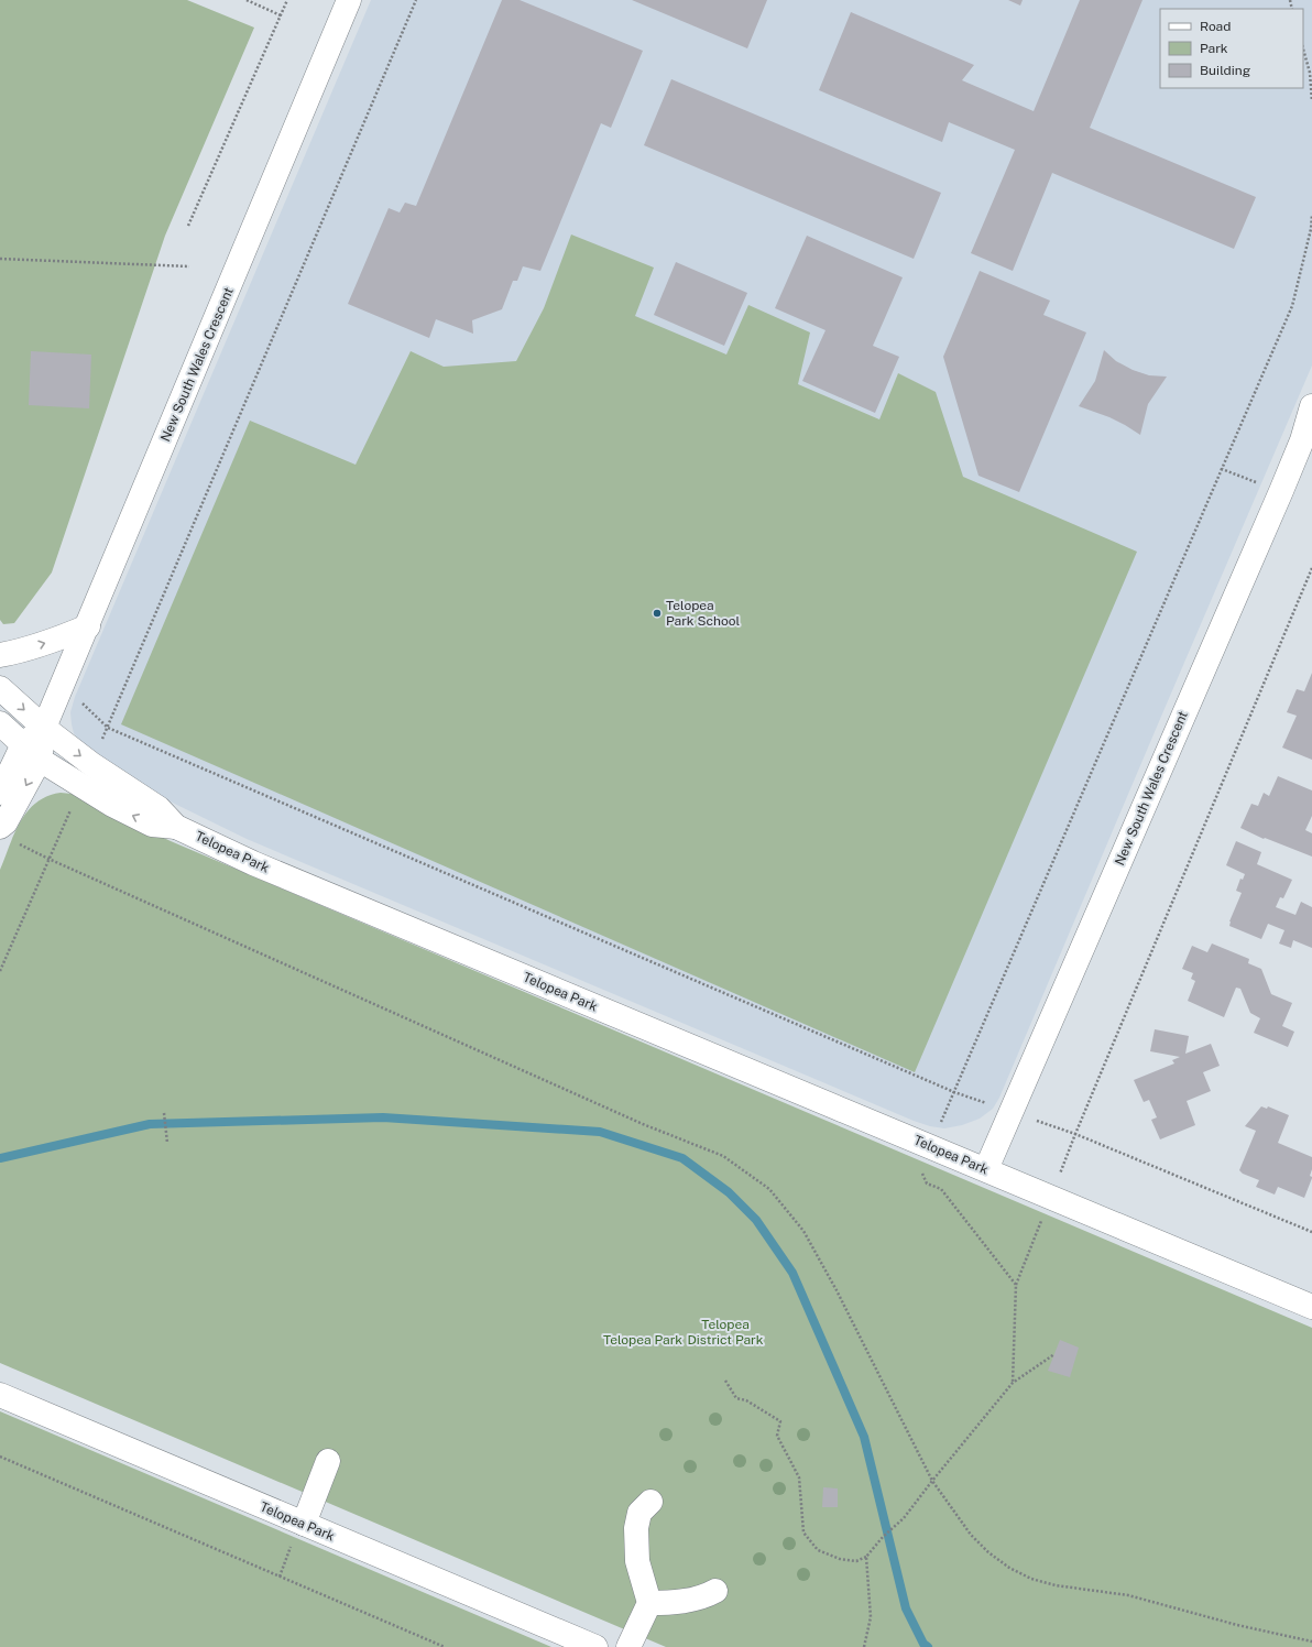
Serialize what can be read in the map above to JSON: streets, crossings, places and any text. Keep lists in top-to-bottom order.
{
  "streets": {
    "street": ["New South Wales Crescent", "Telopea Park"]
  },
  "crossings": [
    ["New South Wales Crescent", "Telopea Park"]
  ],
  "parks": ["Telopea District Park", "Telopea Park"],
  "places": ["Telopea Park School"],
  "legend": ["Road", "Park", "Building"]
}
